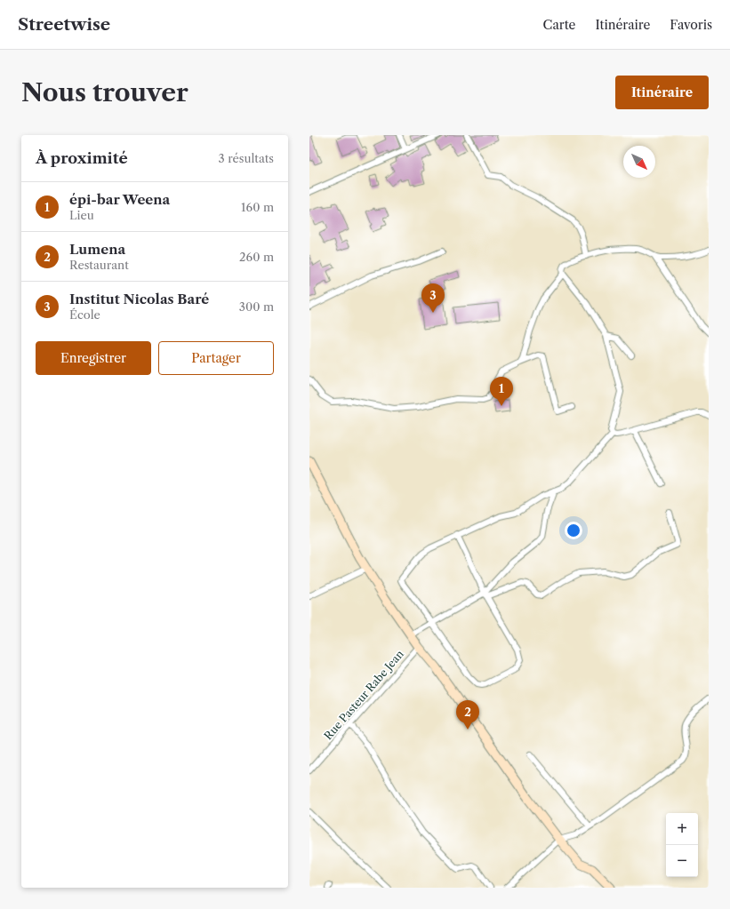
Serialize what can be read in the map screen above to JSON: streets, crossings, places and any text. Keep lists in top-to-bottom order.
{
  "streets": {
    "street": ["Rue Pasteur Rabe Jean"]
  },
  "north": "bottom right",
  "page": {
    "header": "Streetwise",
    "nav": ["Carte", "Itinéraire", "Favoris"],
    "buttons": [
      "Itinéraire",
      ["Enregistrer", "Partager"]
    ],
    "title": "Nous trouver",
    "heading": ["À proximité", "3 résultats"],
    "list": [
      {
        "mark": "1",
        "name": "épi-bar Weena",
        "note": "Lieu",
        "value": "160 m"
      },
      {
        "mark": "2",
        "name": "Lumena",
        "note": "Restaurant",
        "value": "260 m"
      },
      {
        "mark": "3",
        "name": "Institut Nicolas Baré",
        "note": "École",
        "value": "300 m"
      }
    ],
    "pins": ["3", "1", "2"],
    "map_buttons": ["+", "−"]
  }
}
